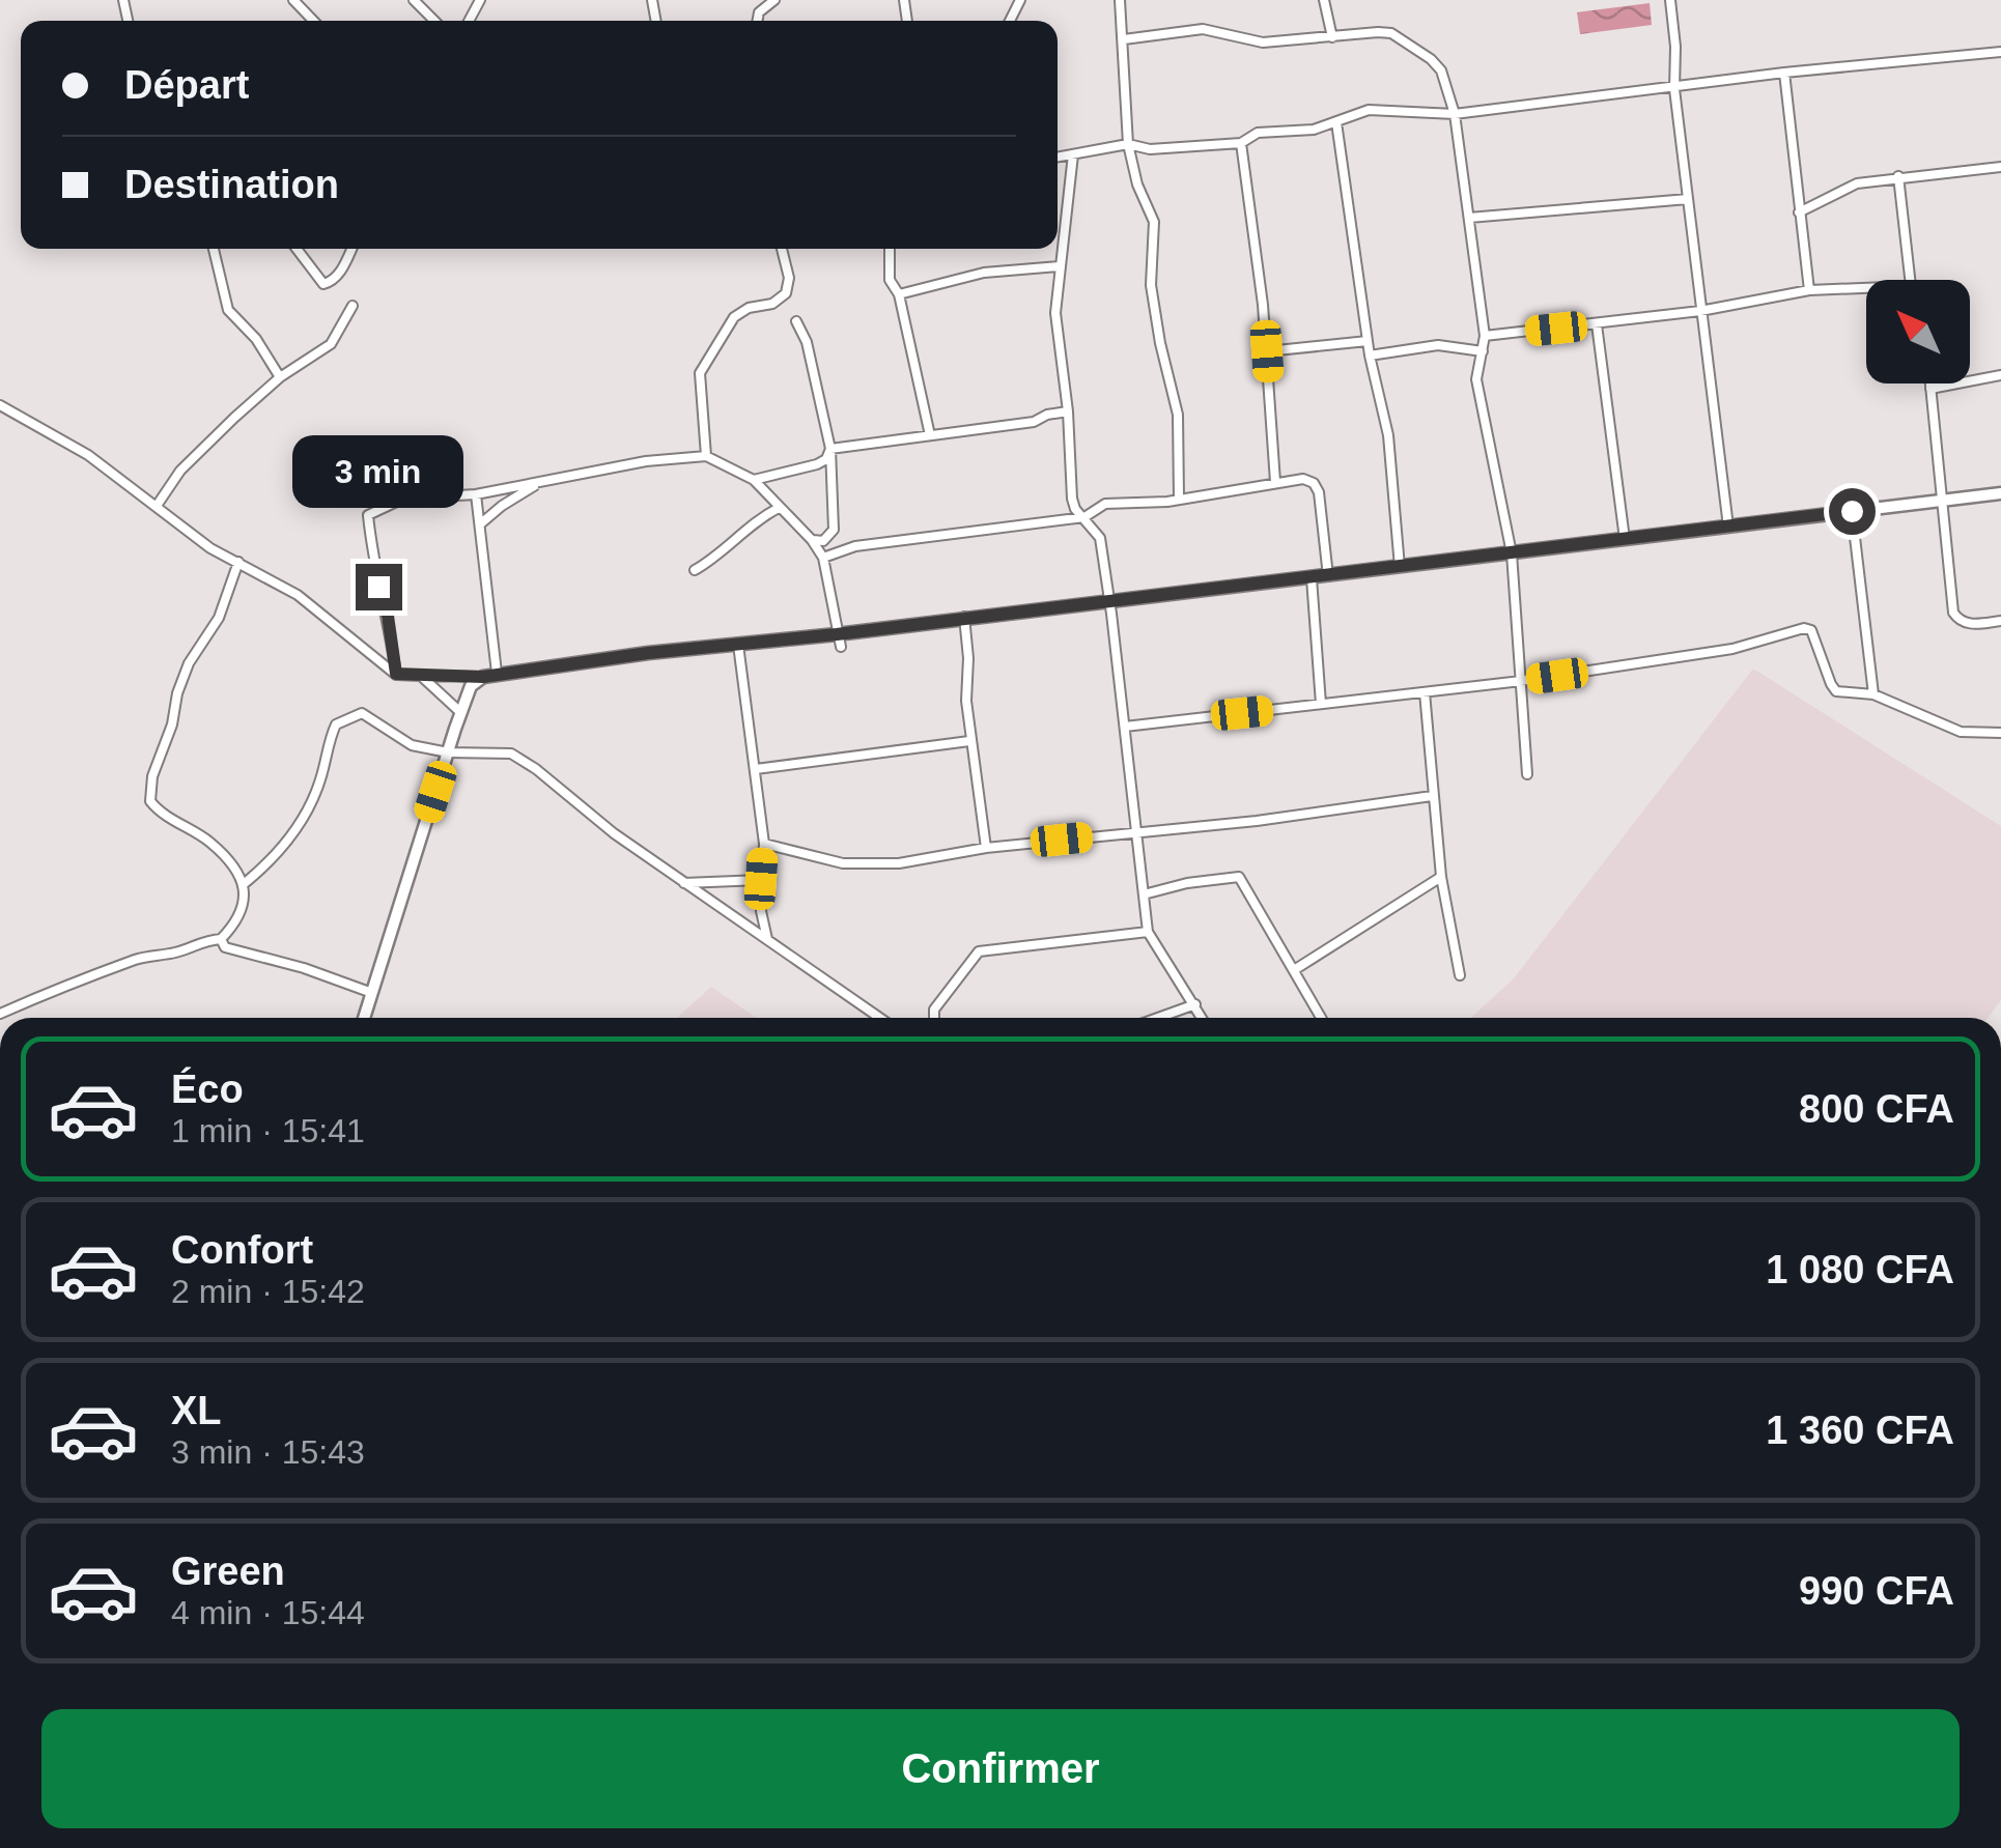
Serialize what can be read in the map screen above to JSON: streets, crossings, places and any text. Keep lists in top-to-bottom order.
{
  "north": "top left",
  "page": {
    "banner": ["Départ", "Destination"],
    "bubble": "3 min",
    "list": [
      {
        "name": "Éco",
        "note": "1 min · 15:41",
        "value": "800 CFA"
      },
      {
        "name": "Confort",
        "note": "2 min · 15:42",
        "value": "1 080 CFA"
      },
      {
        "name": "XL",
        "note": "3 min · 15:43",
        "value": "1 360 CFA"
      },
      {
        "name": "Green",
        "note": "4 min · 15:44",
        "value": "990 CFA"
      }
    ],
    "buttons": "Confirmer"
  }
}
